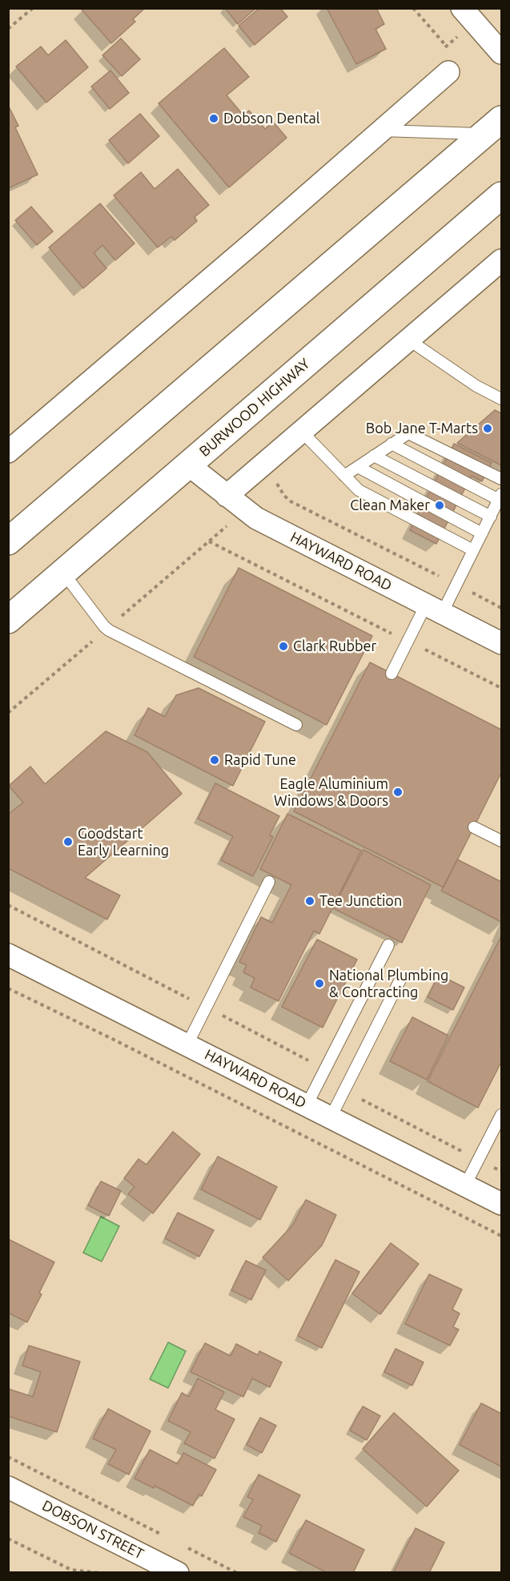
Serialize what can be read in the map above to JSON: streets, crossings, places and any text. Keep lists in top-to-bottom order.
{
  "streets": {
    "highway": ["BURWOOD HIGHWAY"],
    "street": ["HAYWARD ROAD", "DOBSON STREET"]
  },
  "crossings": [
    ["BURWOOD HIGHWAY", "HAYWARD ROAD"]
  ],
  "places": [
    "Dobson Dental",
    "Bob Jane T-Marts",
    "Clean Maker",
    "Clark Rubber",
    "Rapid Tune",
    "Eagle Aluminium Windows & Doors",
    "Goodstart Early Learning",
    "Tee Junction",
    "National Plumbing & Contracting"
  ]
}
